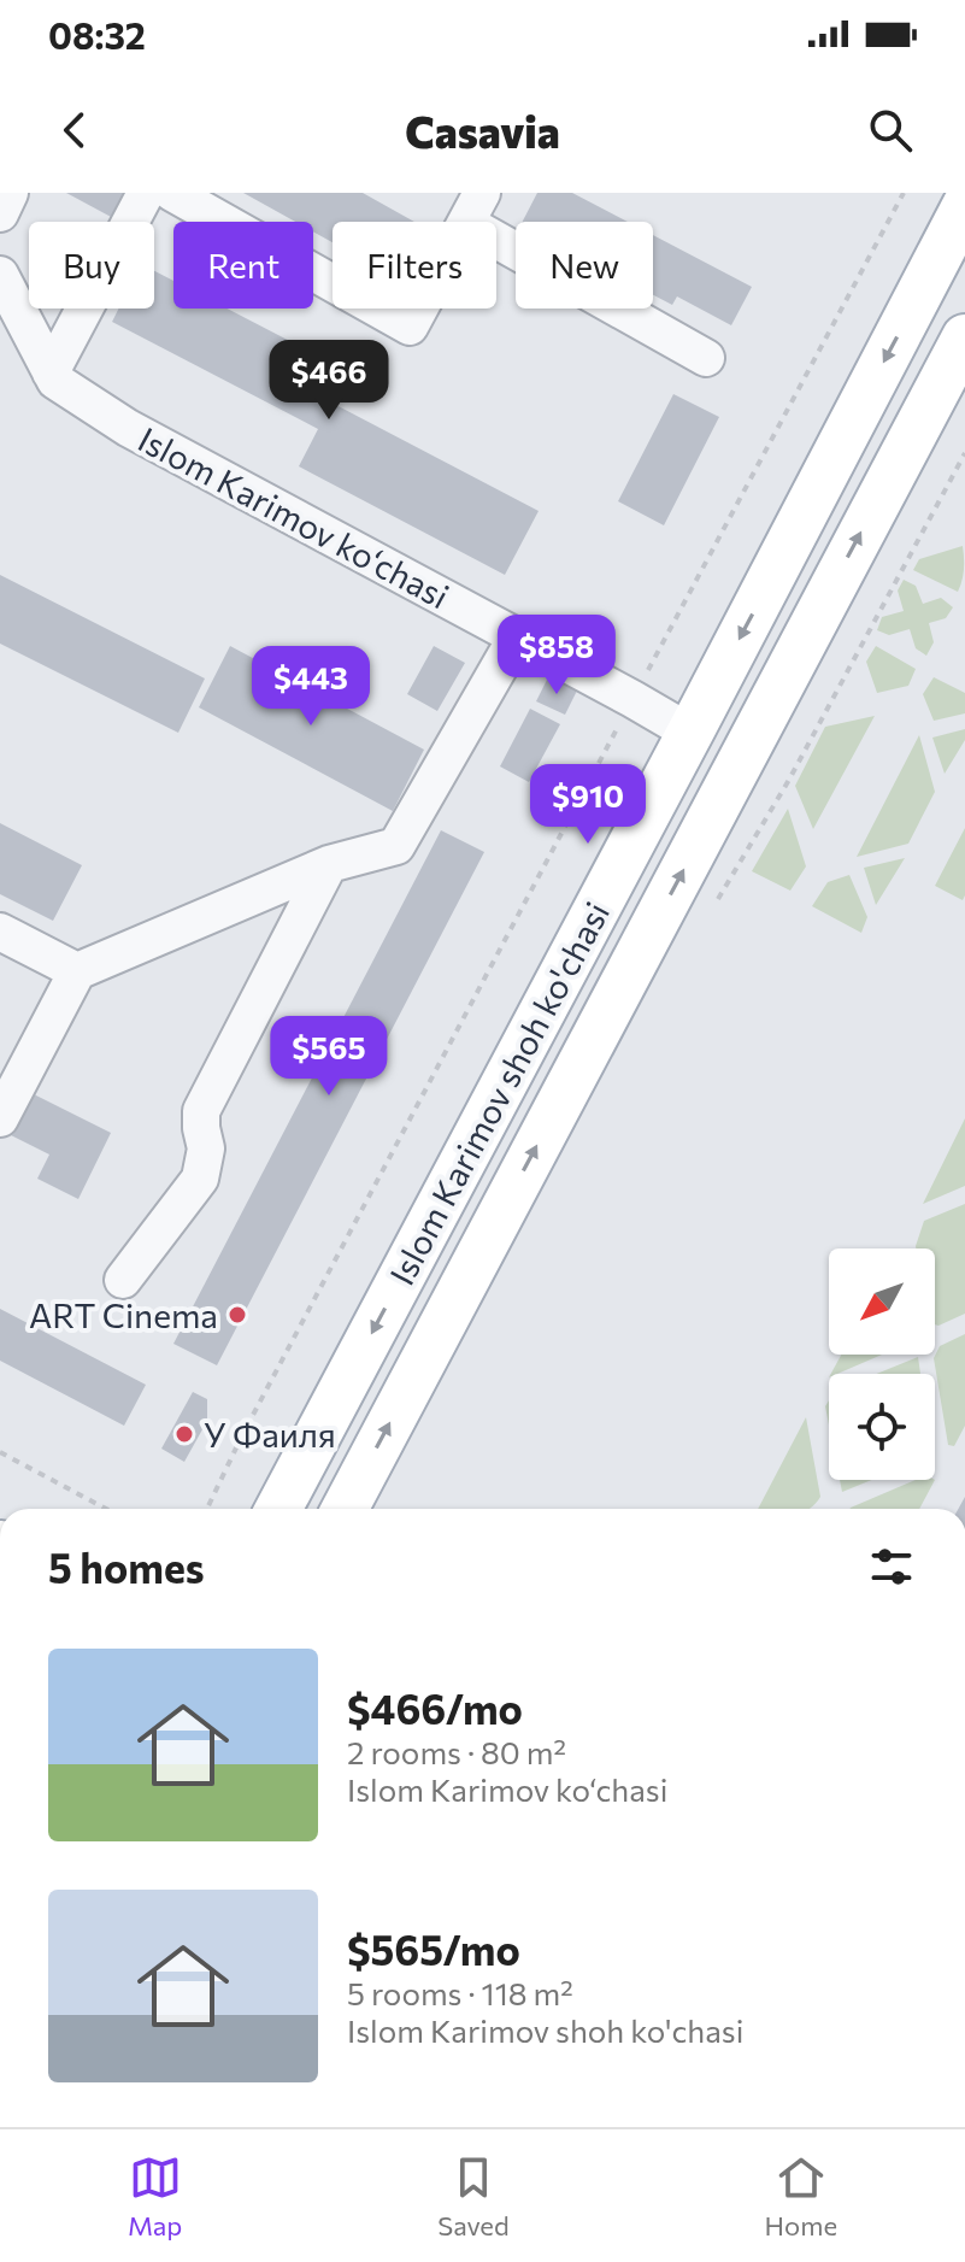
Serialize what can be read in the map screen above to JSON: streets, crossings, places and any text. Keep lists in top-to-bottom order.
{
  "streets": {
    "main road": ["Islom Karimov shoh ko'chasi"],
    "street": ["Islom Karimov ko‘chasi"]
  },
  "crossings": [
    ["Islom Karimov ko‘chasi", "Islom Karimov shoh ko'chasi"]
  ],
  "places": ["ART Cinema", "У Фаиля"],
  "north": "bottom left",
  "page": {
    "status": "08:32",
    "header": "Casavia",
    "chip": [
      "Buy",
      "Rent",
      "Filters",
      "New"
    ],
    "price": [
      "$466",
      "$858",
      "$443",
      "$910",
      "$565"
    ],
    "heading": "5 homes",
    "list": [
      {
        "name": "$466/mo",
        "note": "2 rooms · 80 m² · Islom Karimov ko‘chasi"
      },
      {
        "name": "$565/mo",
        "note": "5 rooms · 118 m² · Islom Karimov shoh ko'chasi"
      }
    ],
    "tabs": ["Map", "Saved", "Home"]
  }
}
